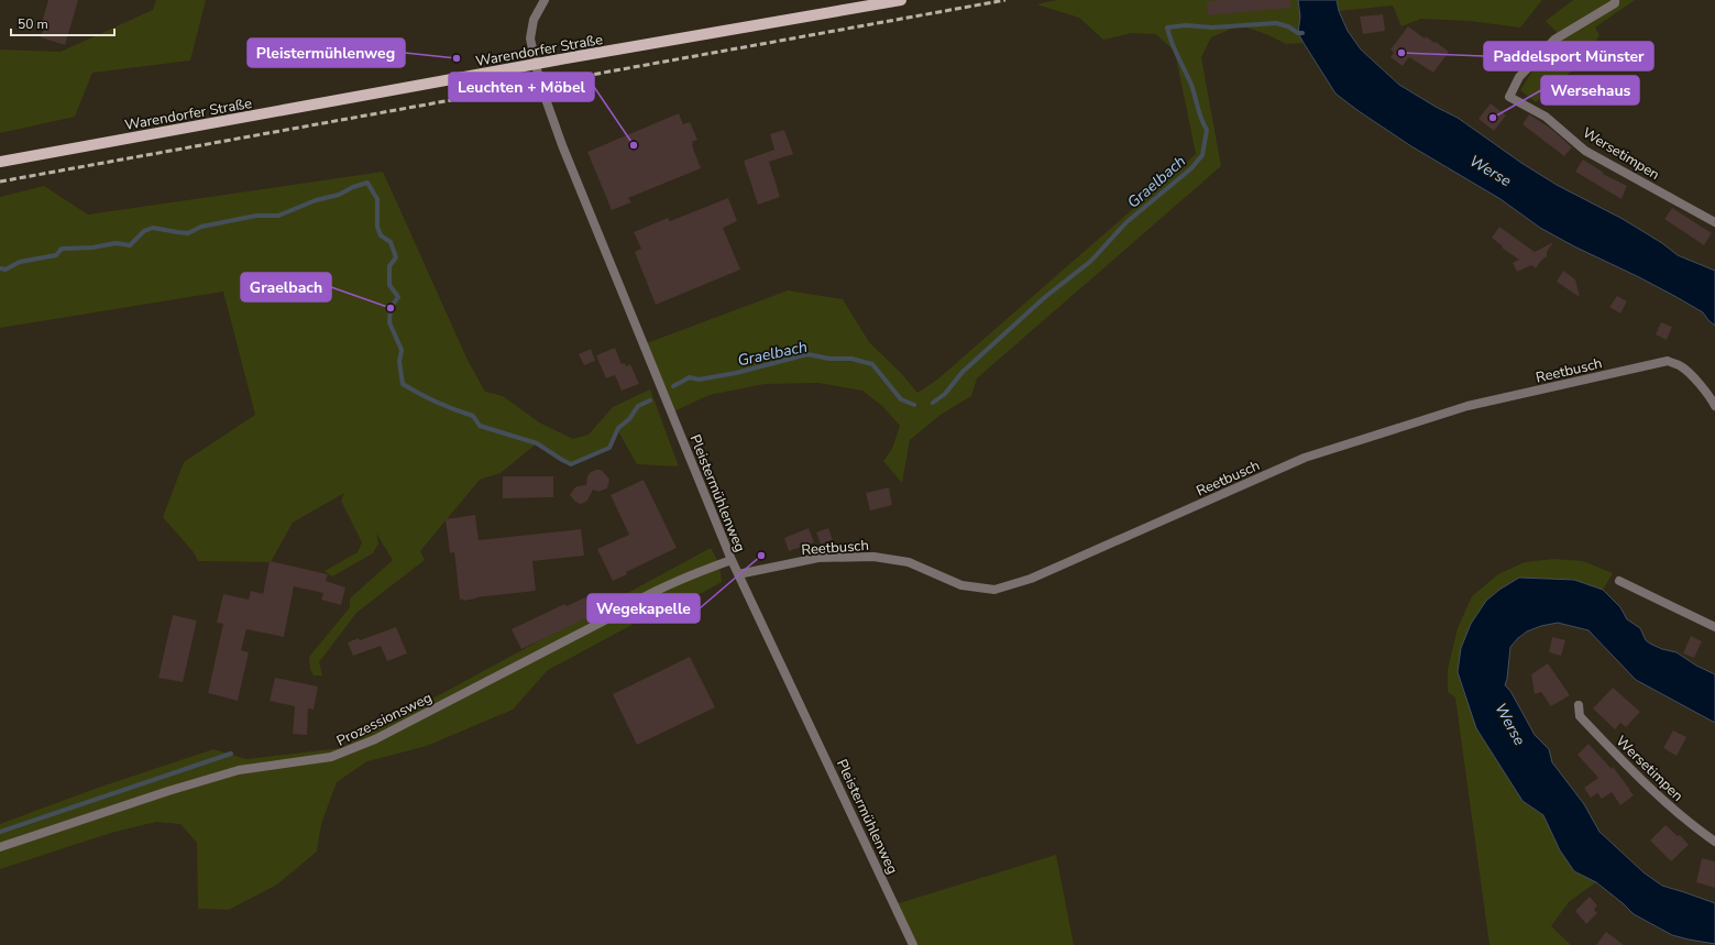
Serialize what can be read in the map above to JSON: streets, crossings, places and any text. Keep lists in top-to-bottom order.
{
  "streets": {
    "main road": ["Warendorfer Straße"],
    "street": [
      "Wersetimpen",
      "Reetbusch",
      "Pleistermühlenweg",
      "Prozessionsweg"
    ]
  },
  "crossings": [
    ["Warendorfer Straße", "Pleistermühlenweg"],
    ["Reetbusch", "Pleistermühlenweg"],
    ["Pleistermühlenweg", "Prozessionsweg"]
  ],
  "water": ["Werse", "Graelbach"],
  "places": [
    "Paddelsport Münster",
    "Pleistermühlenweg",
    "Wersehaus",
    "Leuchten + Möbel",
    "Graelbach",
    "Wegekapelle"
  ],
  "scale_bar": "50 m"
}
